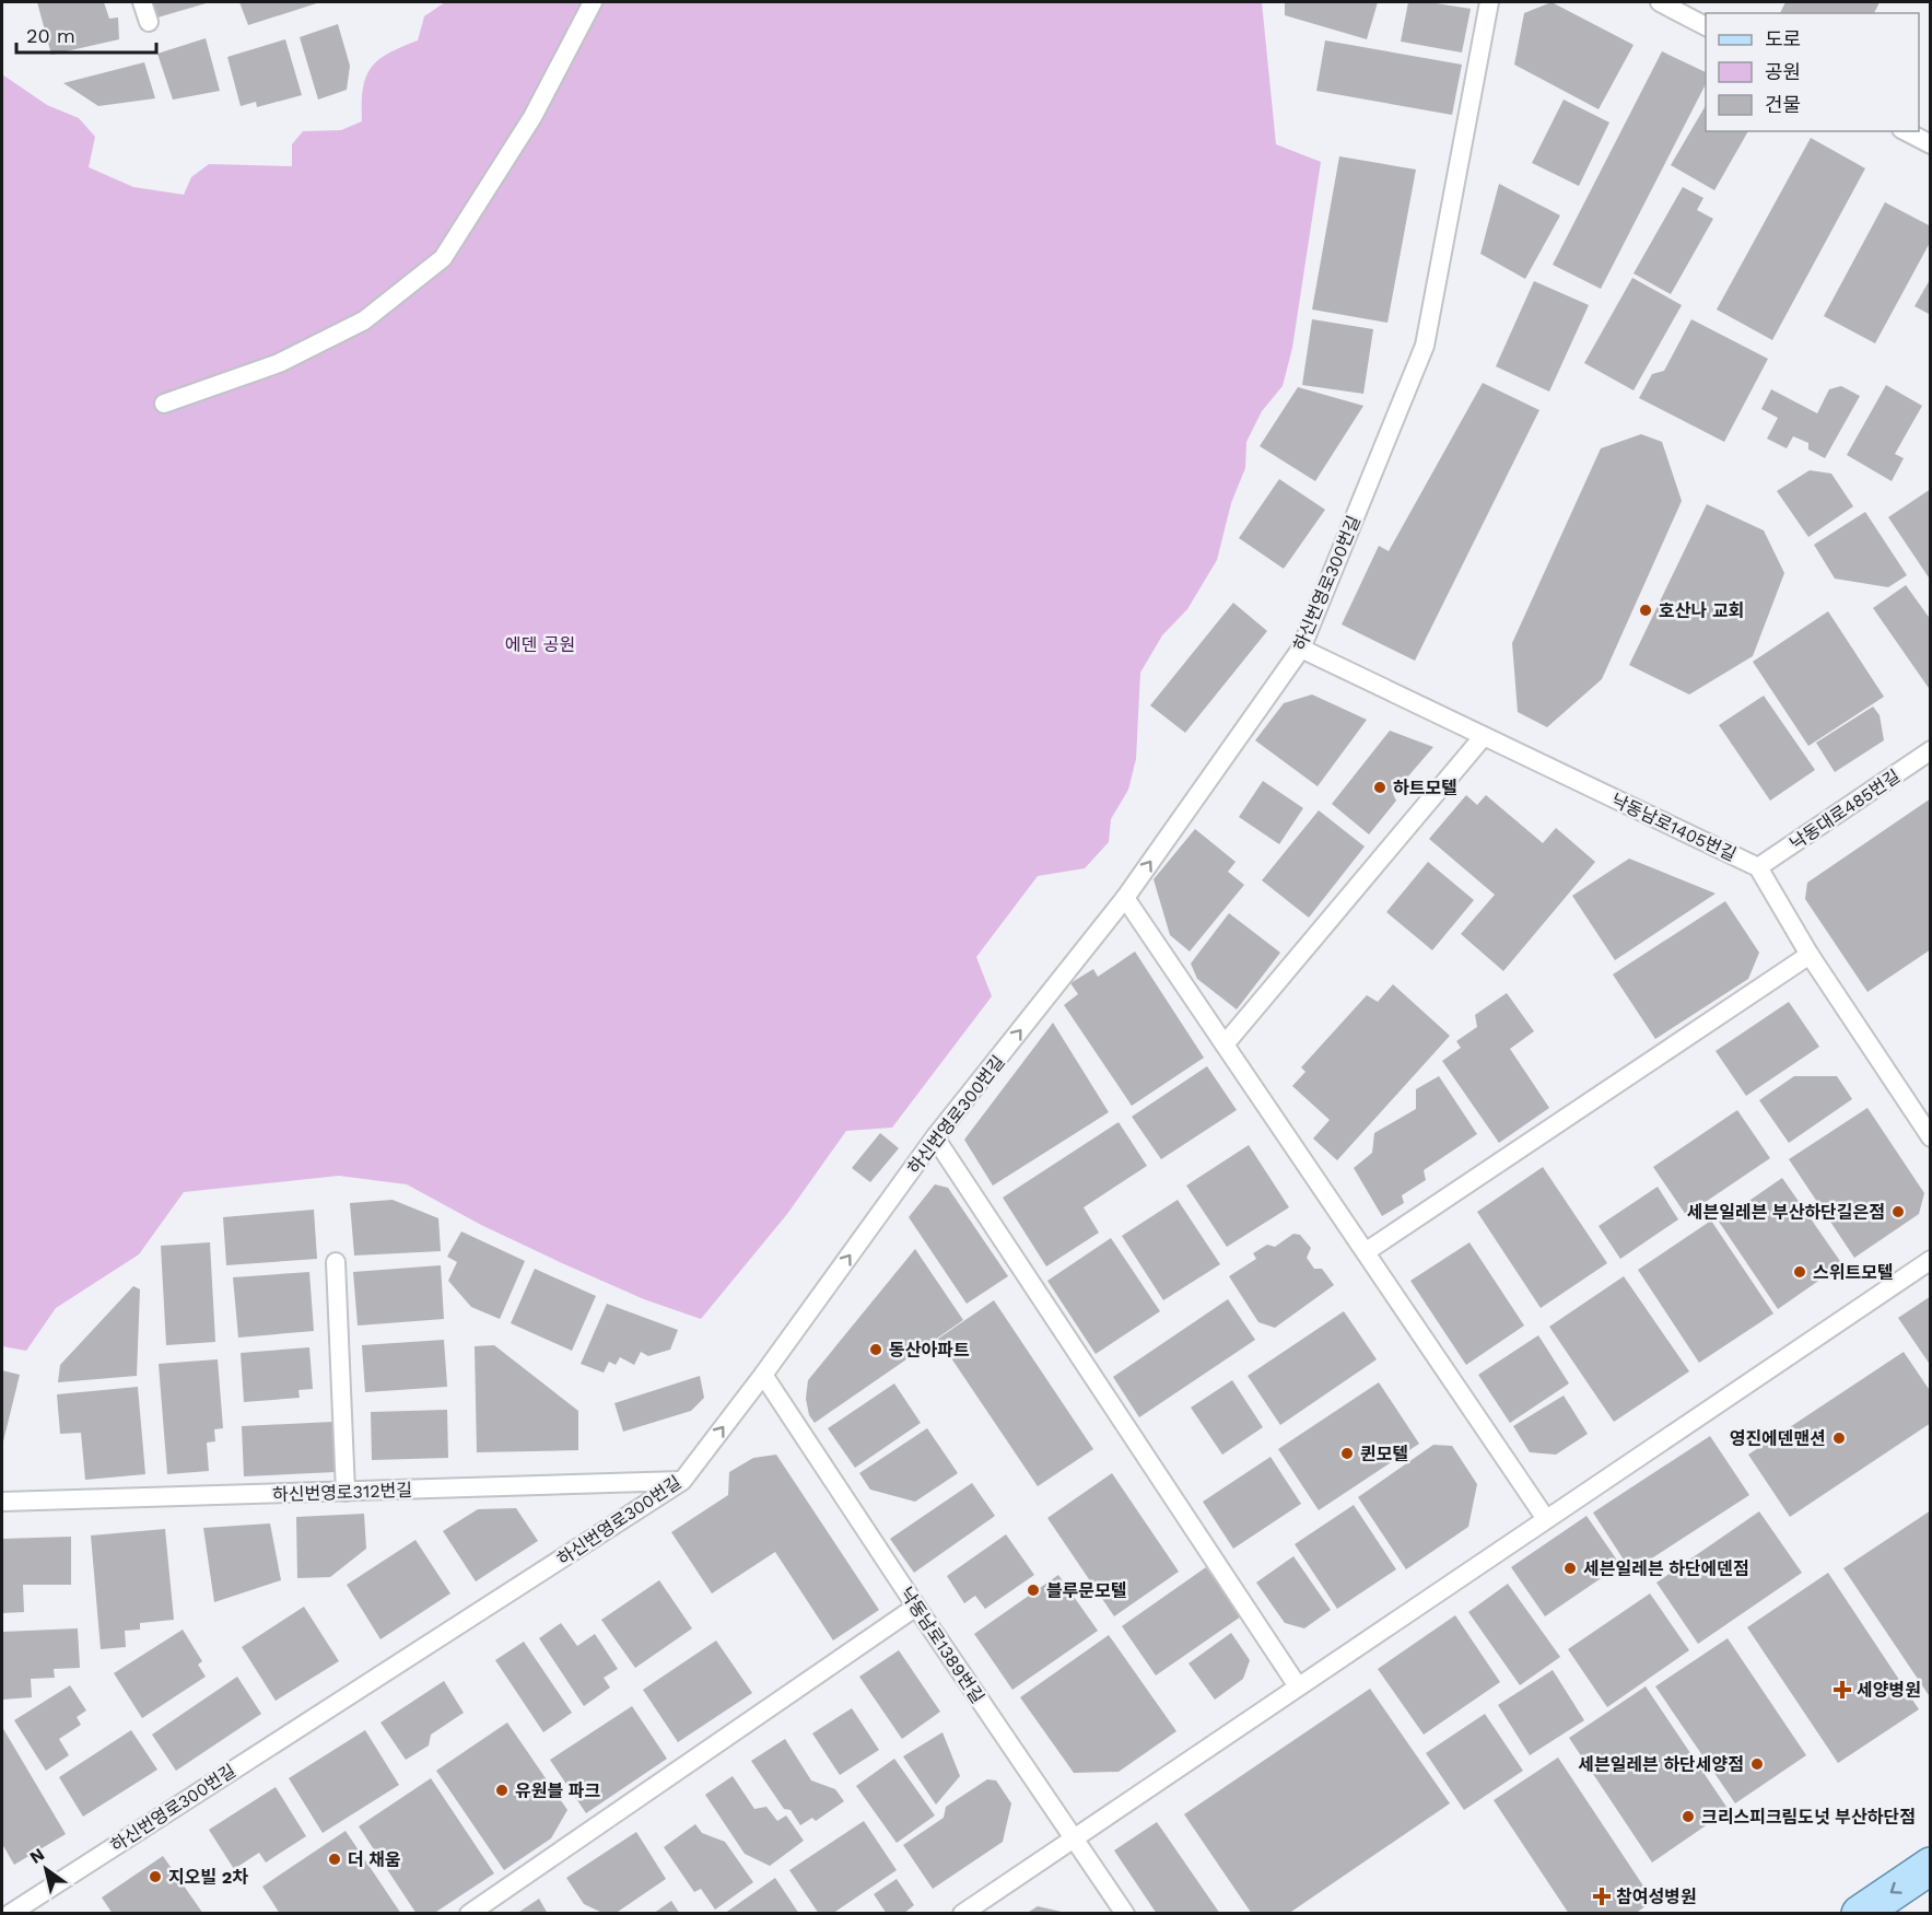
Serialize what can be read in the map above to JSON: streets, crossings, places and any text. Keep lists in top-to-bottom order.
{
  "streets": {
    "lane": [
      "하신번영로300번길",
      "낙동대로485번길",
      "낙동남로1405번길",
      "하신번영로312번길",
      "낙동남로1389번길"
    ]
  },
  "crossings": [
    ["하신번영로300번길", "낙동남로1405번길"],
    ["하신번영로300번길", "하신번영로312번길"],
    ["하신번영로300번길", "낙동남로1389번길"],
    ["낙동대로485번길", "낙동남로1405번길"]
  ],
  "one_way": ["하신번영로300번길"],
  "parks": ["에덴 공원"],
  "places": {
    "other": [
      "호산나 교회",
      "하트모텔",
      "세븐일레븐 부산하단길은점",
      "스위트모텔",
      "동산아파트",
      "영진에덴맨션",
      "퀸모텔",
      "세븐일레븐 하단에덴점",
      "블루문모텔",
      "세븐일레븐 하단세양점",
      "유원블 파크",
      "크리스피크림도넛 부산하단점",
      "더 채움",
      "지오빌 2차"
    ],
    "health": ["세양병원", "참여성병원"]
  },
  "legend": ["도로", "공원", "건물"],
  "scale_bar": "20 m",
  "north": "top left"
}
